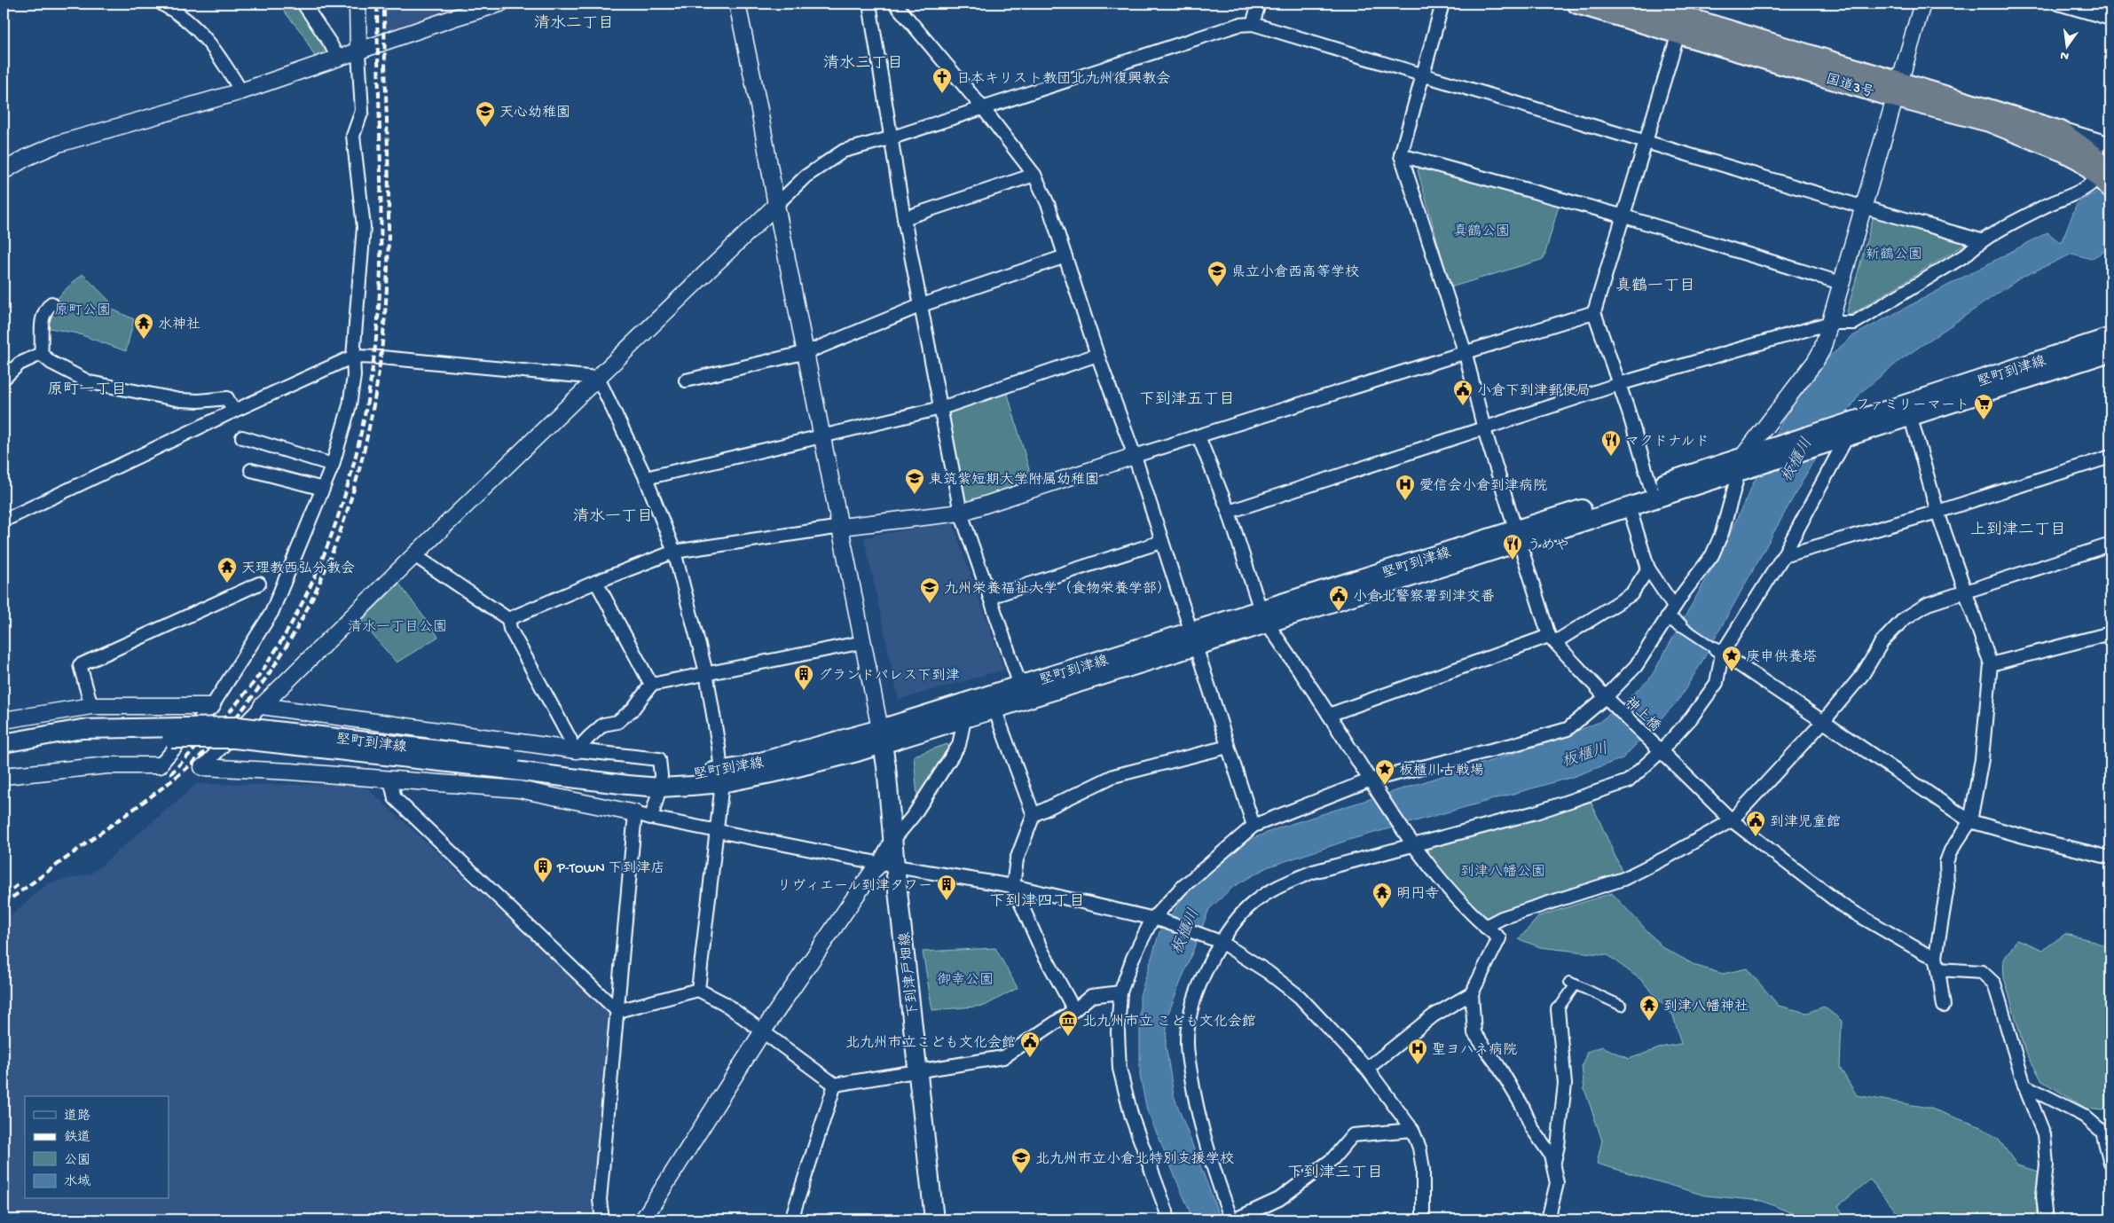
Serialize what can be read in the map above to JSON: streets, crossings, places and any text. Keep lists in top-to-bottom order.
{
  "streets": {
    "highway": ["国道3号"],
    "main road": ["堅町到津線", "下到津戸畑線"],
    "street": ["神上橋"]
  },
  "crossings": [
    ["堅町到津線", "下到津戸畑線"]
  ],
  "districts": [
    "清水二丁目",
    "清水三丁目",
    "真鶴一丁目",
    "原町一丁目",
    "下到津五丁目",
    "清水一丁目",
    "上到津二丁目",
    "下到津四丁目",
    "下到津三丁目"
  ],
  "water": ["板櫃川"],
  "parks": [
    "真鶴公園",
    "新鶴公園",
    "原町公園",
    "清水一丁目公園",
    "到津八幡公園",
    "御幸公園"
  ],
  "places": {
    "church": ["日本キリスト教団北九州復興教会"],
    "school or university": [
      "天心幼稚園",
      "県立小倉西高等学校",
      "東筑紫短期大学附属幼稚園",
      "九州栄養福祉大学（食物栄養学部）",
      "北九州市立小倉北特別支援学校"
    ],
    "temple": [
      "水神社",
      "天理教西弘分教会",
      "明円寺",
      "到津八幡神社"
    ],
    "public building": [
      "小倉下到津郵便局",
      "小倉北警察署到津交番",
      "到津児童館",
      "北九州市立こども文化会館"
    ],
    "supermarket": ["ファミリーマート"],
    "restaurant": ["マクドナルド", "うめや"],
    "hospital": ["愛信会小倉到津病院", "聖ヨハネ病院"],
    "place": ["庚申供養塔", "板櫃川古戦場"],
    "building": ["グランドパレス下到津", "P-TOWN 下到津店", "リヴィエール到津タワー"],
    "museum": ["北九州市立 こども文化会館"]
  },
  "legend": [
    "道路",
    "鉄道",
    "公園",
    "水域"
  ],
  "north": "bottom"
}
